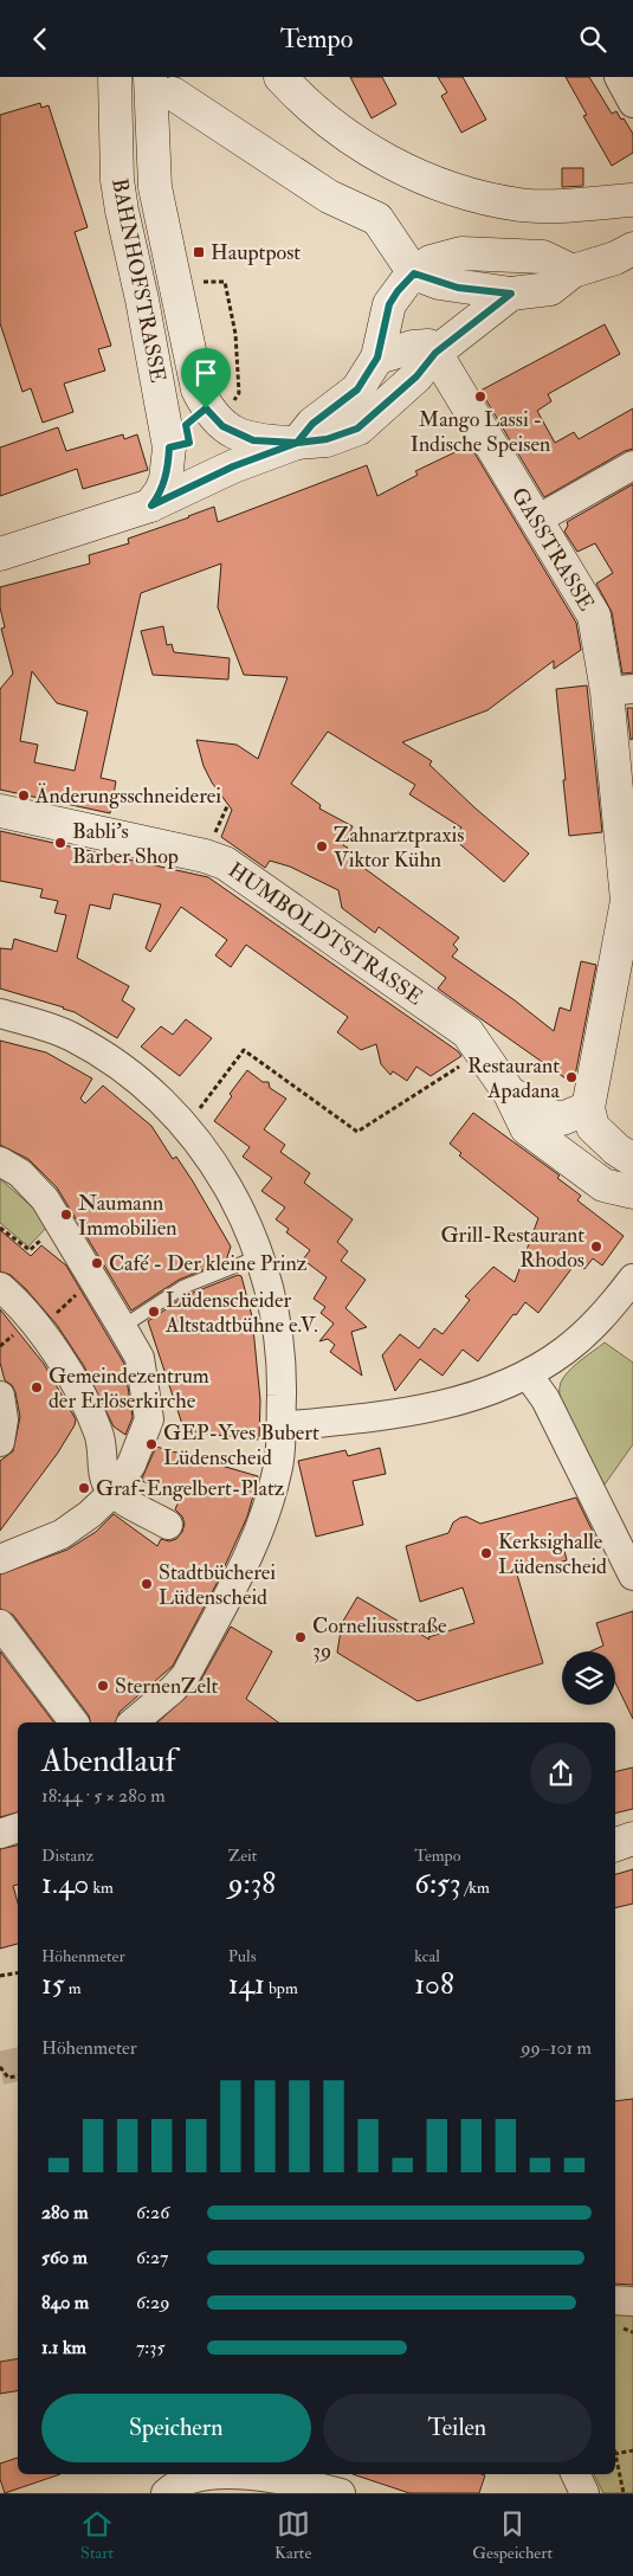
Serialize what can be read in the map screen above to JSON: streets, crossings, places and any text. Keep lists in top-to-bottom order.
{
  "streets": {
    "main road": ["BAHNHOFSTRASSE", "GASSTRASSE", "HUMBOLDTSTRASSE"]
  },
  "crossings": [
    ["GASSTRASSE", "HUMBOLDTSTRASSE"]
  ],
  "places": {
    "transit": ["Hauptpost"],
    "other": [
      "Mango Lassi - Indische Speisen",
      "Änderungsschneiderei",
      "Babli's Barber Shop",
      "Zahnarztpraxis Viktor Kühn",
      "Restaurant Apadana",
      "Naumann Immobilien",
      "Grill-Restaurant Rhodos",
      "Café - Der kleine Prinz",
      "Lüdenscheider Altstadtbühne e.V.",
      "Gemeindezentrum der Erlöserkirche",
      "GEP-Yves Bubert Lüdenscheid",
      "Graf-Engelbert-Platz",
      "Kerksighalle Lüdenscheid",
      "Stadtbücherei Lüdenscheid",
      "Corneliusstraße 39",
      "SternenZelt"
    ]
  },
  "page": {
    "header": "Tempo",
    "heading": ["Abendlauf", "18:44 · 5 × 280 m"],
    "stats": [
      ["Distanz", "1.40 km"],
      ["Zeit", "9:38"],
      ["Tempo", "6:53 /km"],
      ["Höhenmeter", "15 m"],
      ["Puls", "141 bpm"],
      ["kcal", "108"]
    ],
    "chart": ["Höhenmeter", "99–101 m"],
    "list": [
      {
        "name": "280 m",
        "note": "6:26"
      },
      {
        "name": "560 m",
        "note": "6:27"
      },
      {
        "name": "840 m",
        "note": "6:29"
      },
      {
        "name": "1.1 km",
        "note": "7:35"
      }
    ],
    "buttons": ["Speichern", "Teilen"],
    "tabs": ["Start", "Karte", "Gespeichert"]
  }
}
